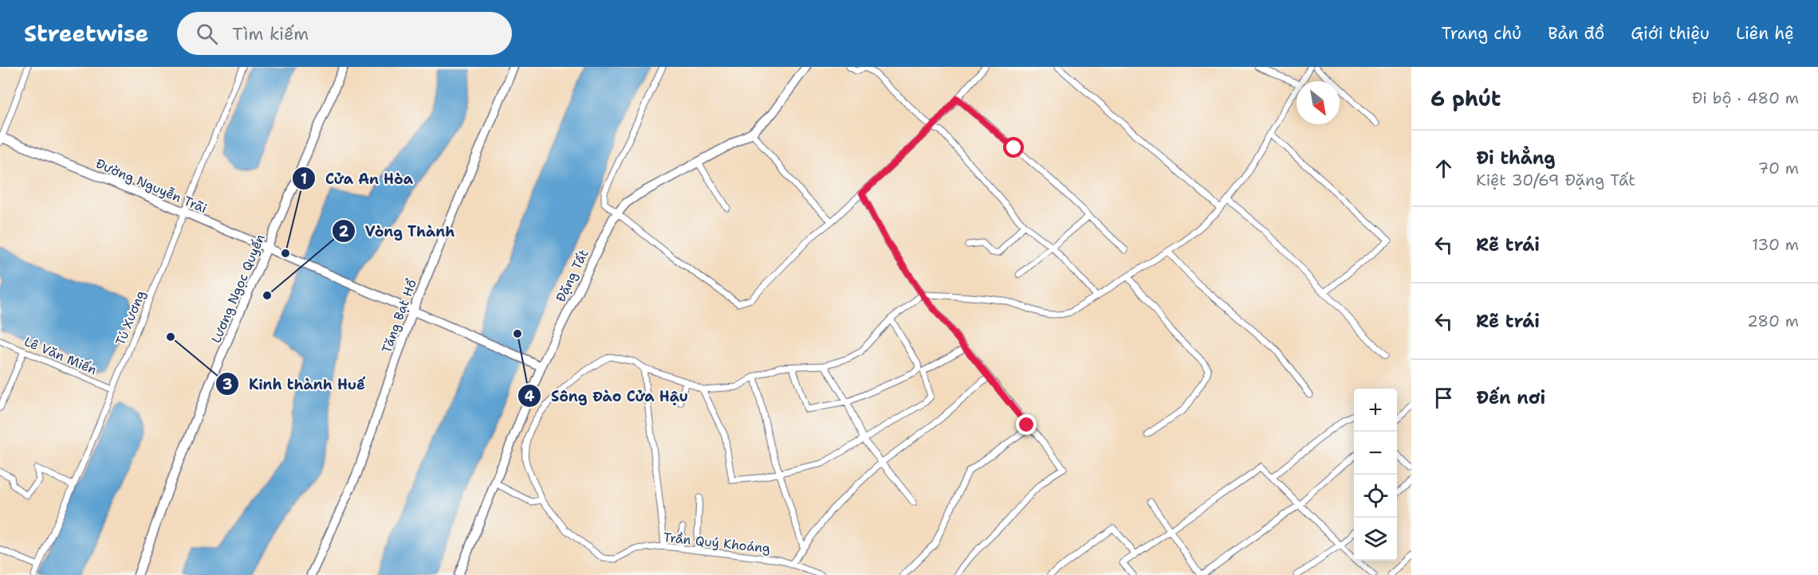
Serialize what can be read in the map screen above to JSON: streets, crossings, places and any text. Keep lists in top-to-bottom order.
{
  "streets": {
    "street": [
      "Đường Nguyễn Trãi",
      "Đặng Tất",
      "Lương Ngọc Quyến",
      "Tăng Bạt Hổ",
      "Tú Xương",
      "Lê Văn Miến",
      "Trần Quý Khoáng"
    ]
  },
  "crossings": [
    ["Đường Nguyễn Trãi", "Đặng Tất"],
    ["Đường Nguyễn Trãi", "Lương Ngọc Quyến"],
    ["Đường Nguyễn Trãi", "Tăng Bạt Hổ"],
    ["Đường Nguyễn Trãi", "Tú Xương"],
    ["Tú Xương", "Lê Văn Miến"]
  ],
  "places": [
    "Cửa An Hòa",
    "Vòng Thành",
    "Sông Đào Cửa Hậu",
    "Kinh thành Huế"
  ],
  "north": "bottom right",
  "page": {
    "header": "Streetwise",
    "search": "Tìm kiếm",
    "nav": [
      "Trang chủ",
      "Bản đồ",
      "Giới thiệu",
      "Liên hệ"
    ],
    "heading": ["6 phút", "Đi bộ · 480 m"],
    "list": [
      ["Đi thẳng", "Kiệt 30/69 Đặng Tất", "70 m"],
      ["Rẽ trái", "130 m"],
      ["Rẽ trái", "280 m"],
      "Đến nơi"
    ],
    "map_buttons": ["+", "−"]
  }
}
